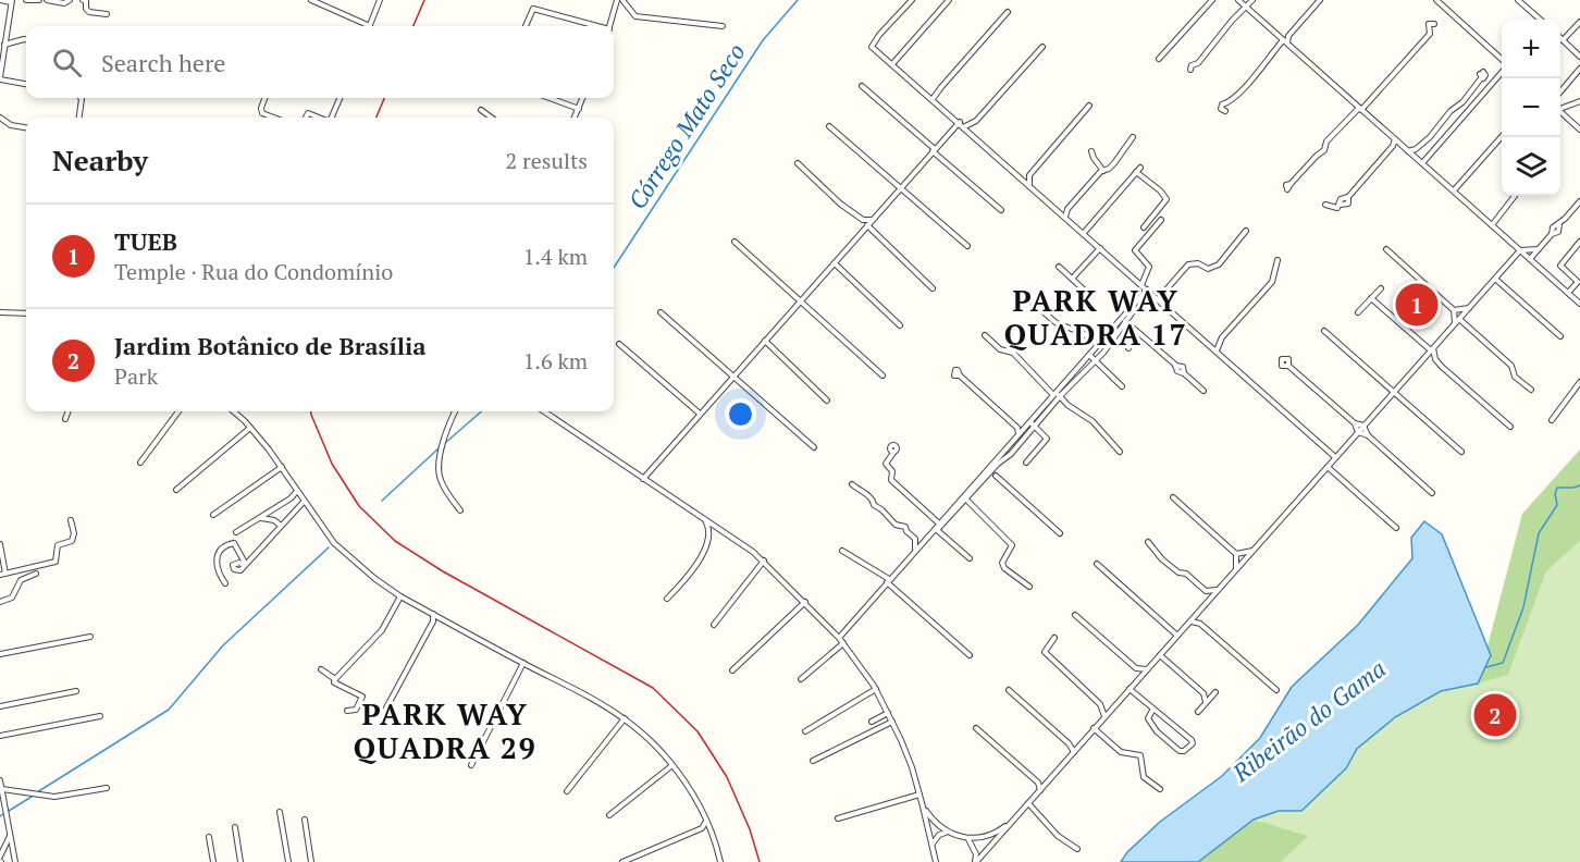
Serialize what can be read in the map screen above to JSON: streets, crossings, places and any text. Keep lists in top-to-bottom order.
{
  "districts": ["PARK WAY QUADRA 17", "PARK WAY QUADRA 29"],
  "water": ["Córrego Mato Seco", "Ribeirão do Gama"],
  "page": {
    "map_buttons": ["+", "−"],
    "search": "Search here",
    "heading": ["Nearby", "2 results"],
    "list": [
      {
        "mark": "1",
        "name": "TUEB",
        "note": "Temple · Rua do Condomínio",
        "value": "1.4 km"
      },
      {
        "mark": "2",
        "name": "Jardim Botânico de Brasília",
        "note": "Park",
        "value": "1.6 km"
      }
    ],
    "pins": ["1", "2"]
  }
}
